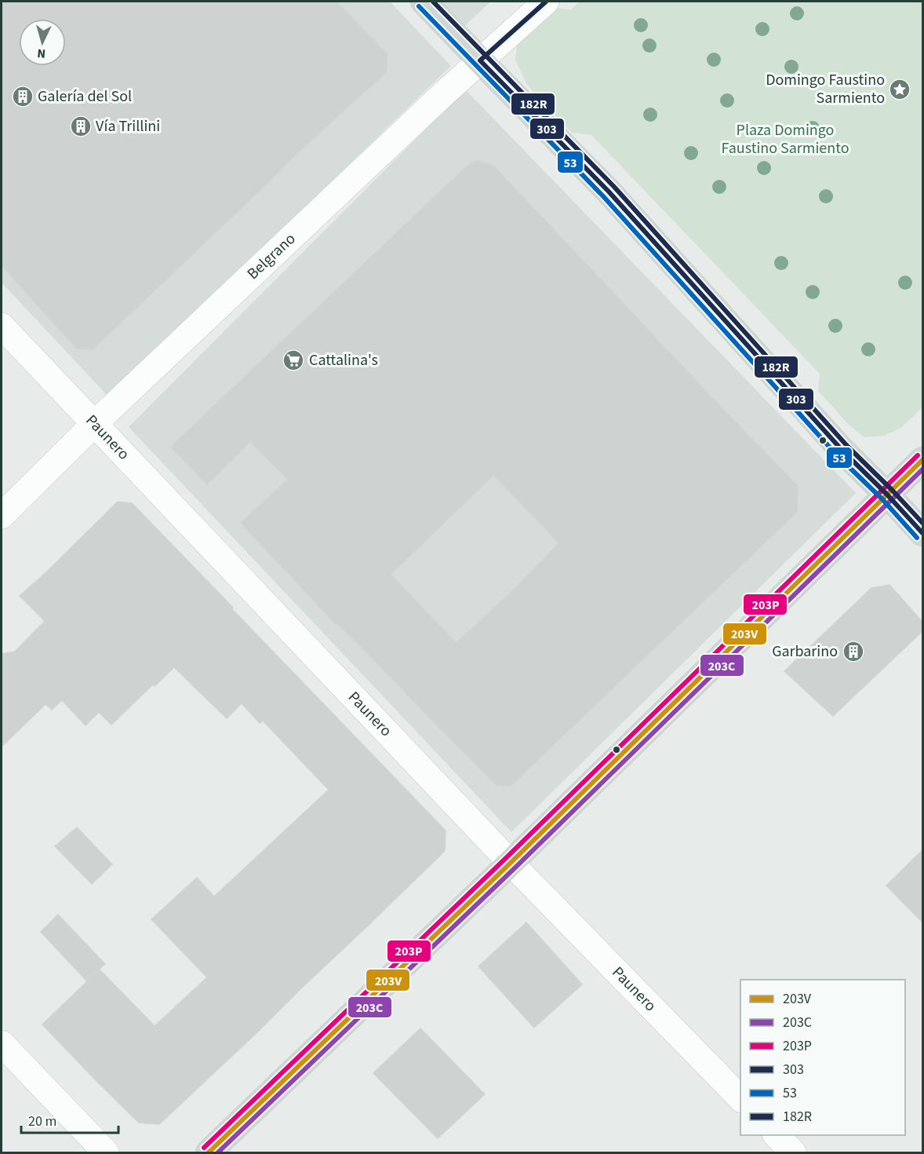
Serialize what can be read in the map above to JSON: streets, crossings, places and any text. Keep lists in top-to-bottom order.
{
  "streets": {
    "street": ["Belgrano", "Paunero"]
  },
  "crossings": [
    ["Belgrano", "Paunero"]
  ],
  "parks": ["Plaza Domingo Faustino Sarmiento"],
  "places": {
    "place": ["Domingo Faustino Sarmiento"],
    "building": ["Galería del Sol", "Vía Trillini", "Garbarino"],
    "supermarket": ["Cattalina's"]
  },
  "lines": [
    "transit line 303",
    "transit line 182R",
    "transit line 53",
    "transit line 203P",
    "transit line 203V",
    "transit line 203C"
  ],
  "legend": [
    "203V",
    "203C",
    "203P",
    "303",
    "53",
    "182R"
  ],
  "scale_bar": "20 m",
  "north": "bottom"
}
